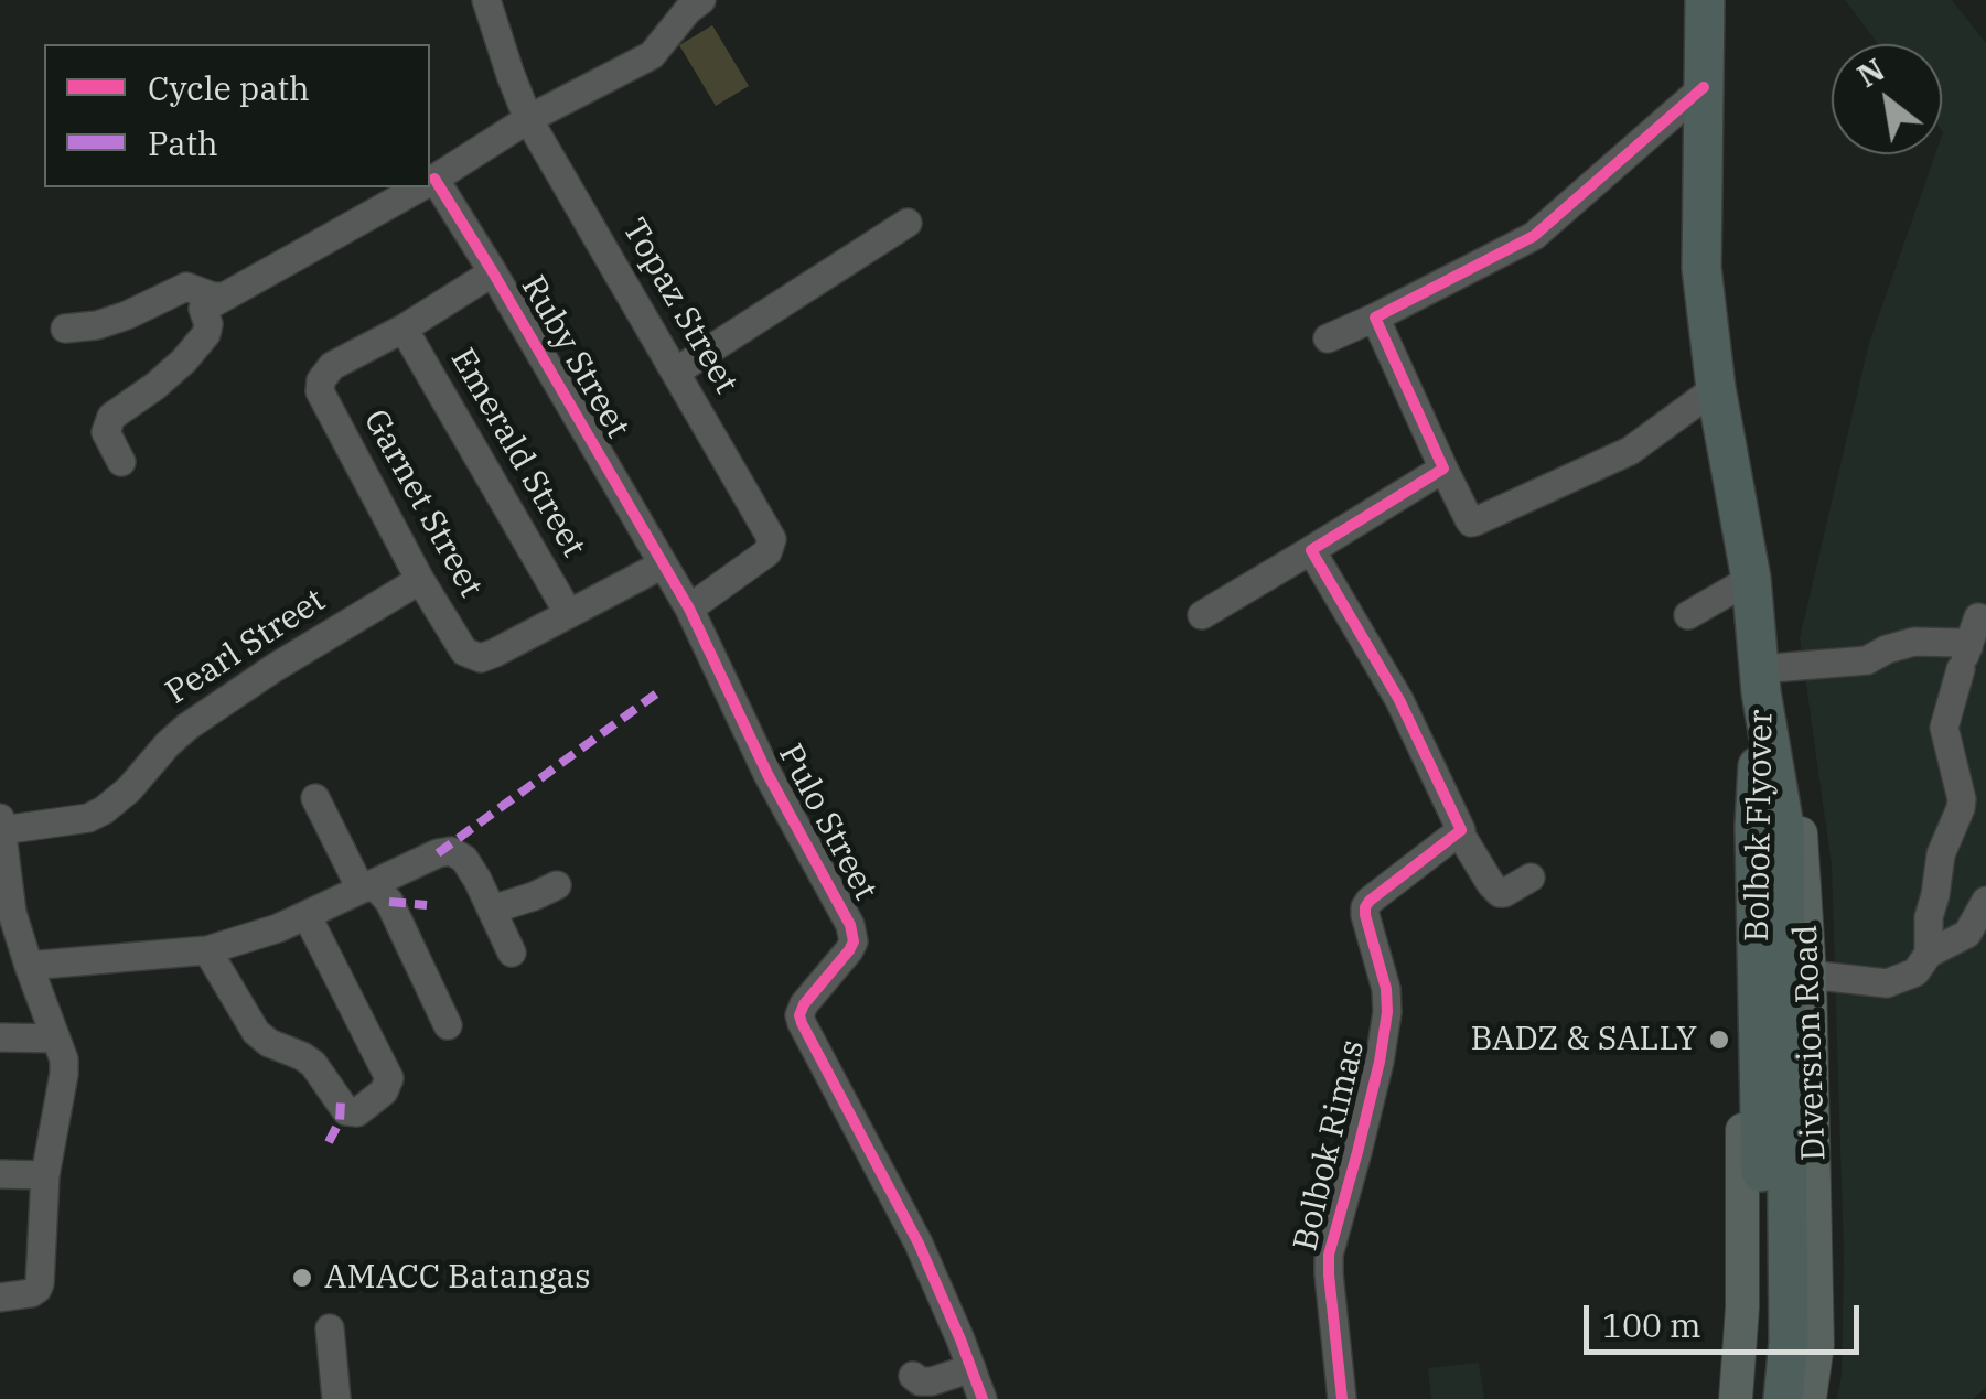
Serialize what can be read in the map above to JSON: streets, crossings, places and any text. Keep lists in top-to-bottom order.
{
  "streets": {
    "highway": ["Bolbok Flyover", "Diversion Road"],
    "street": [
      "Topaz Street",
      "Ruby Street",
      "Emerald Street",
      "Garnet Street",
      "Pearl Street",
      "Pulo Street",
      "Bolbok Rimas"
    ]
  },
  "crossings": [
    ["Topaz Street", "Pulo Street"],
    ["Ruby Street", "Pulo Street"],
    ["Emerald Street", "Garnet Street"],
    ["Garnet Street", "Pearl Street"],
    ["Bolbok Flyover", "Diversion Road"]
  ],
  "places": ["BADZ & SALLY", "AMACC Batangas"],
  "legend": ["Cycle path", "Path"],
  "scale_bar": "100 m",
  "north": "top left"
}
